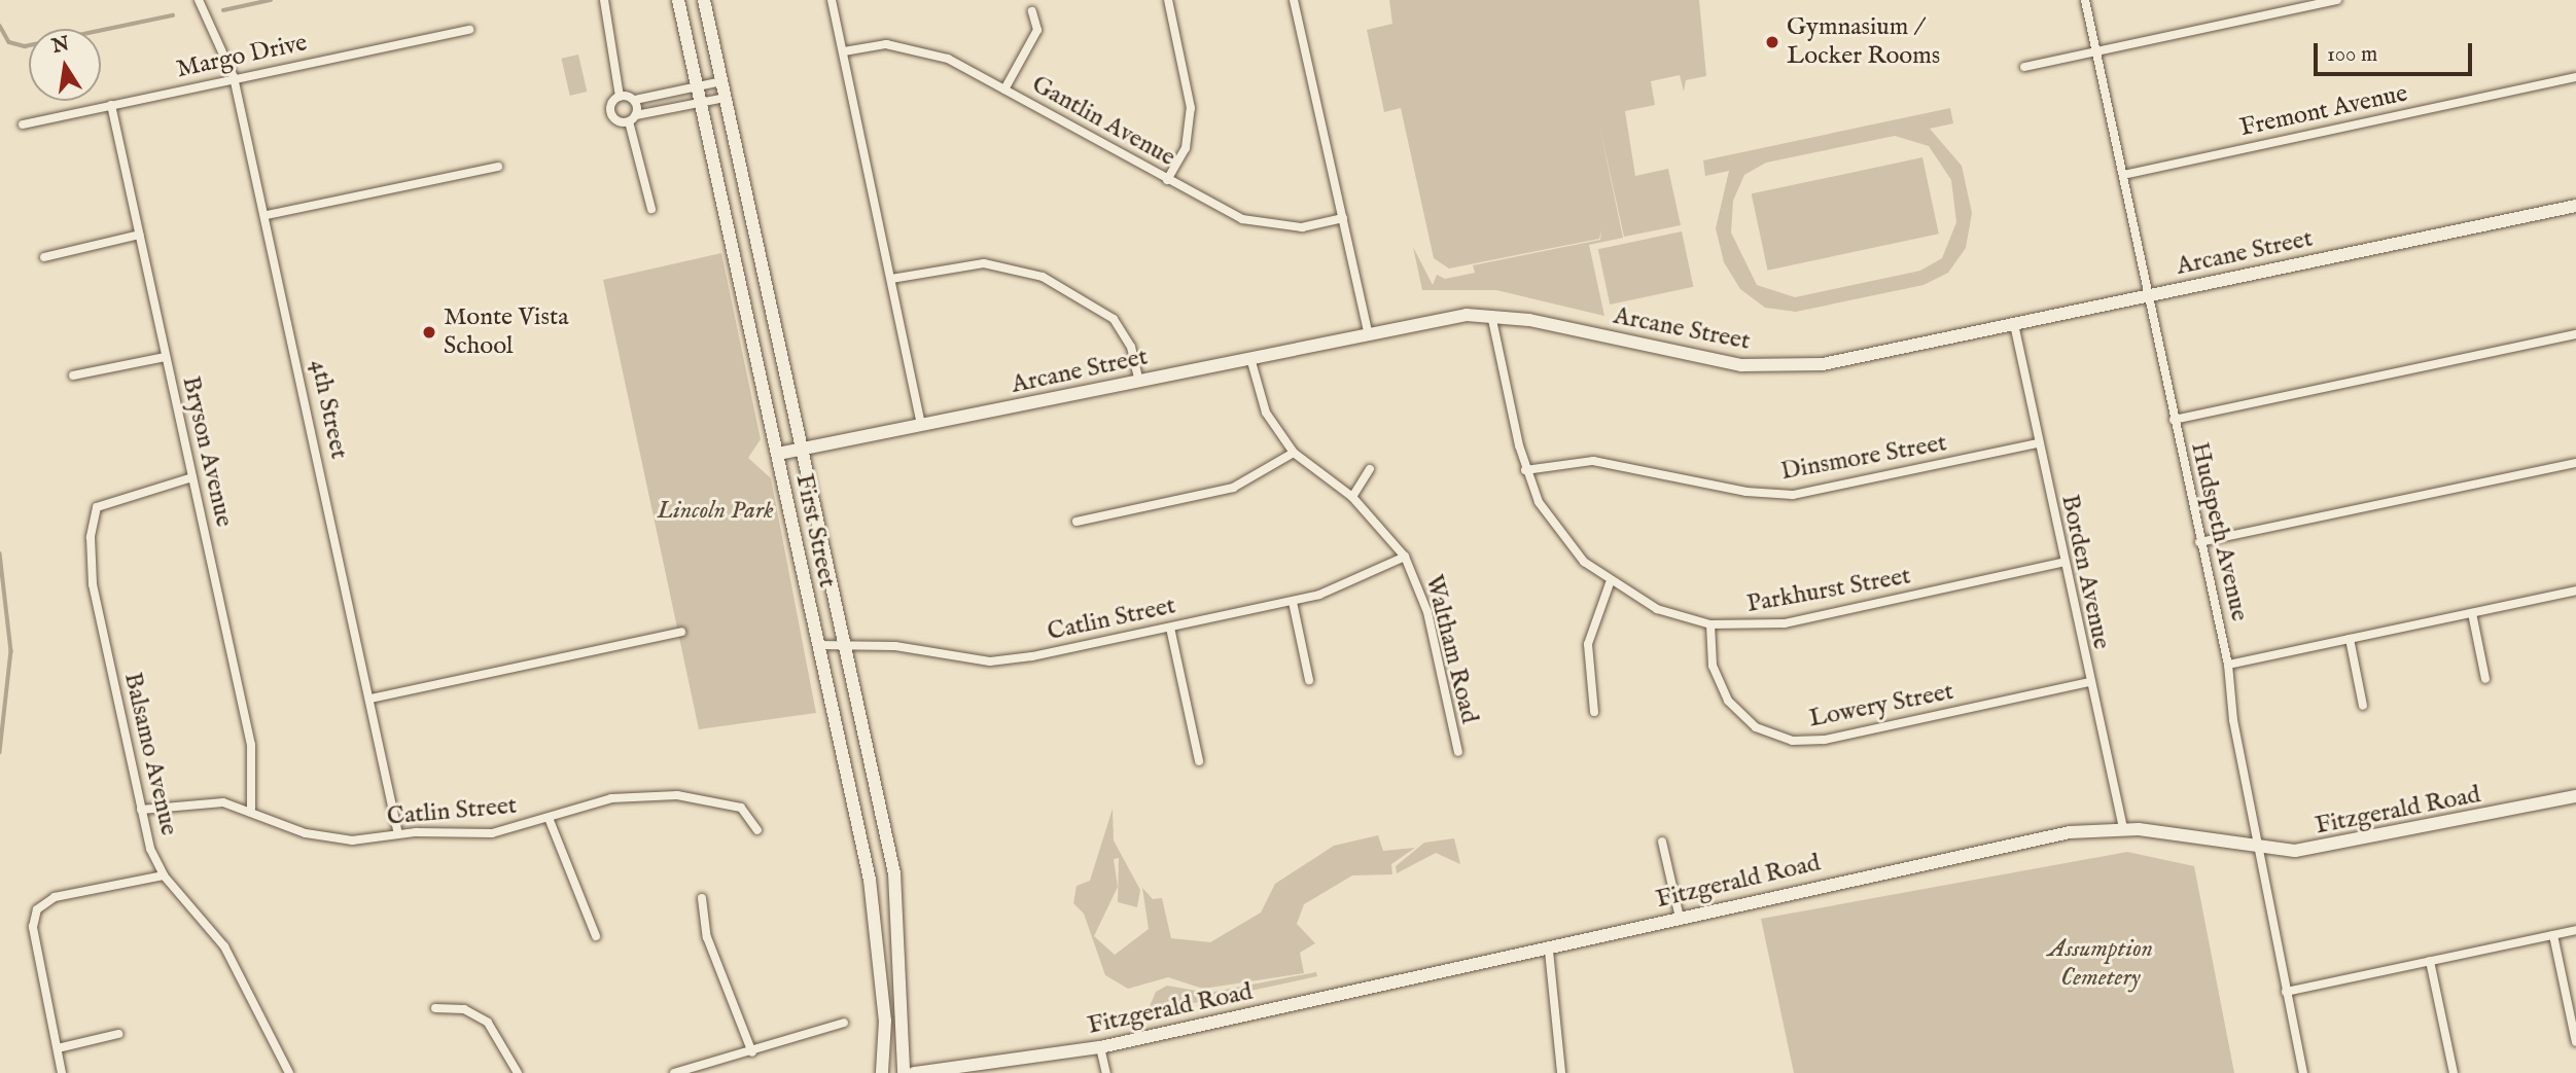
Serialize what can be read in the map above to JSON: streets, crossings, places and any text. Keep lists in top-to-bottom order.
{
  "streets": {
    "main road": ["Arcane Street", "First Street", "Fitzgerald Road"],
    "street": [
      "Margo Drive",
      "Fremont Avenue",
      "Gantlin Avenue",
      "4th Street",
      "Bryson Avenue",
      "Dinsmore Street",
      "Hudspeth Avenue",
      "Borden Avenue",
      "Parkhurst Street",
      "Catlin Street",
      "Waltham Road",
      "Lowery Street",
      "Balsamo Avenue"
    ]
  },
  "crossings": [
    ["Margo Drive", "4th Street"],
    ["Margo Drive", "Bryson Avenue"],
    ["Fremont Avenue", "Hudspeth Avenue"],
    ["Arcane Street", "First Street"],
    ["Arcane Street", "Hudspeth Avenue"],
    ["Arcane Street", "Borden Avenue"],
    ["Arcane Street", "Parkhurst Street"],
    ["Arcane Street", "Waltham Road"],
    ["4th Street", "Catlin Street"],
    ["Bryson Avenue", "Catlin Street"],
    ["Bryson Avenue", "Balsamo Avenue"],
    ["Dinsmore Street", "Borden Avenue"],
    ["Dinsmore Street", "Parkhurst Street"],
    ["First Street", "Catlin Street"],
    ["Hudspeth Avenue", "Fitzgerald Road"],
    ["Borden Avenue", "Parkhurst Street"],
    ["Borden Avenue", "Lowery Street"],
    ["Borden Avenue", "Fitzgerald Road"],
    ["Parkhurst Street", "Lowery Street"],
    ["Catlin Street", "Waltham Road"],
    ["Catlin Street", "Balsamo Avenue"]
  ],
  "parks": ["Lincoln Park", "Assumption Cemetery"],
  "places": ["Gymnasium / Locker Rooms", "Monte Vista School"],
  "scale_bar": "100 m",
  "north": "top"
}
